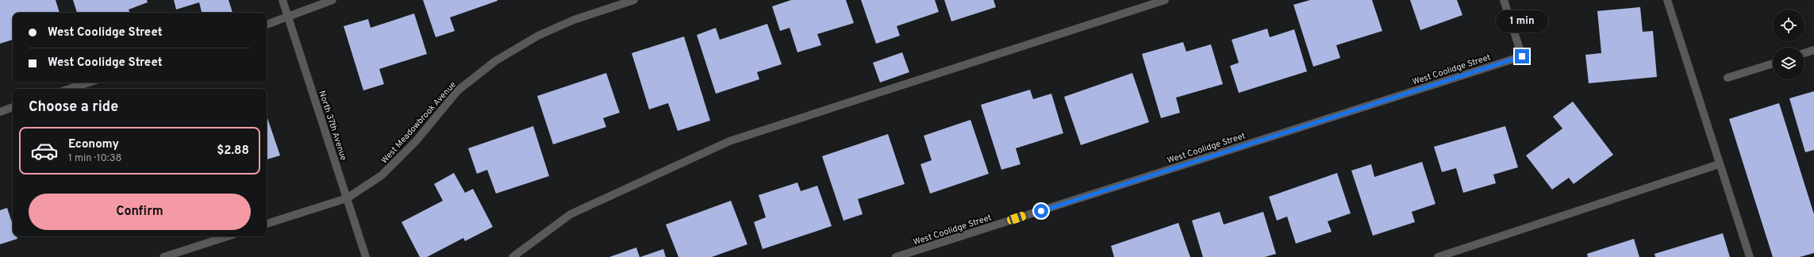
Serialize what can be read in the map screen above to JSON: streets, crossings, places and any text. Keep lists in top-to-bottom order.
{
  "streets": {
    "street": ["West Coolidge Street", "West Meadowbrook Avenue", "North 37th Avenue"]
  },
  "crossings": [
    ["West Meadowbrook Avenue", "North 37th Avenue"]
  ],
  "page": {
    "bubble": "1 min",
    "banner": ["West Coolidge Street", "West Coolidge Street"],
    "heading": "Choose a ride",
    "list": [
      {
        "name": "Economy",
        "note": "1 min · 10:38",
        "value": "$2.88"
      }
    ],
    "buttons": "Confirm"
  }
}
